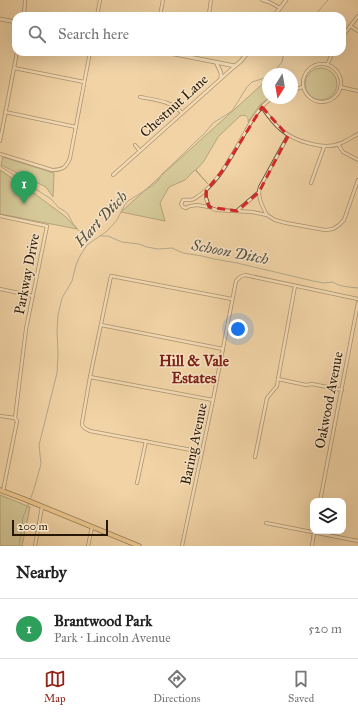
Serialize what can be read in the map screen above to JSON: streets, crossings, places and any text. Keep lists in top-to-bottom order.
{
  "streets": {
    "street": [
      "Chestnut Lane",
      "Parkway Drive",
      "Oakwood Avenue",
      "Baring Avenue"
    ]
  },
  "districts": ["Hill & Vale Estates"],
  "water": ["Hart Dtich", "Schoon Ditch"],
  "scale_bar": "200 m",
  "north": "bottom",
  "page": {
    "search": "Search here",
    "pins": "1",
    "scale": "200 m",
    "heading": "Nearby",
    "list": [
      {
        "mark": "1",
        "name": "Brantwood Park",
        "note": "Park · Lincoln Avenue",
        "value": "520 m"
      }
    ],
    "nav": ["Map", "Directions", "Saved"]
  }
}
